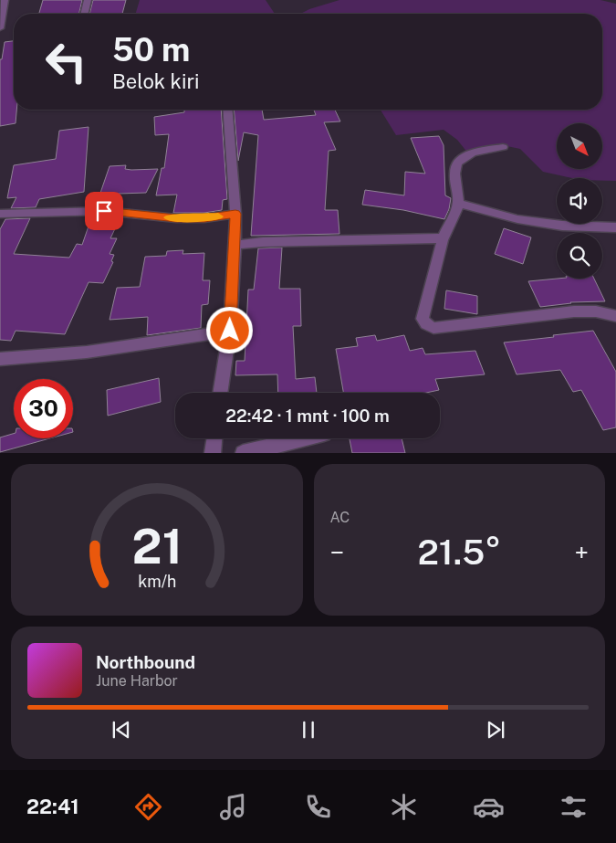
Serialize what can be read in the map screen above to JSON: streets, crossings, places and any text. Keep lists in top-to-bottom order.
{
  "north": "bottom right",
  "page": {
    "turn": ["50 m", "Belok kiri"],
    "limit": "30",
    "trip": "22:42 · 1 mnt · 100 m",
    "tile": "AC",
    "heat": ["−", "21.5°", "+"],
    "song": ["Northbound", "June Harbor"],
    "tabs": "22:41",
    "gauge": ["21", "km/h"]
  }
}
